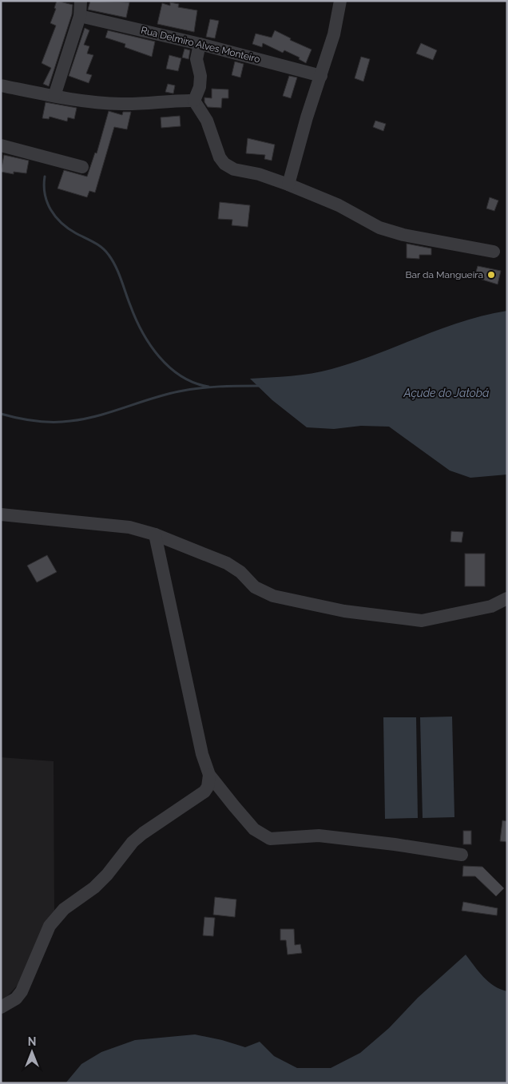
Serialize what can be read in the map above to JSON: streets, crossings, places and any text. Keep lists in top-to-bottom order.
{
  "streets": {
    "street": ["Rua Delmiro Alves Monteiro"]
  },
  "water": ["Açude do Jatobá"],
  "places": ["Bar da Mangueira"],
  "north": "top"
}
